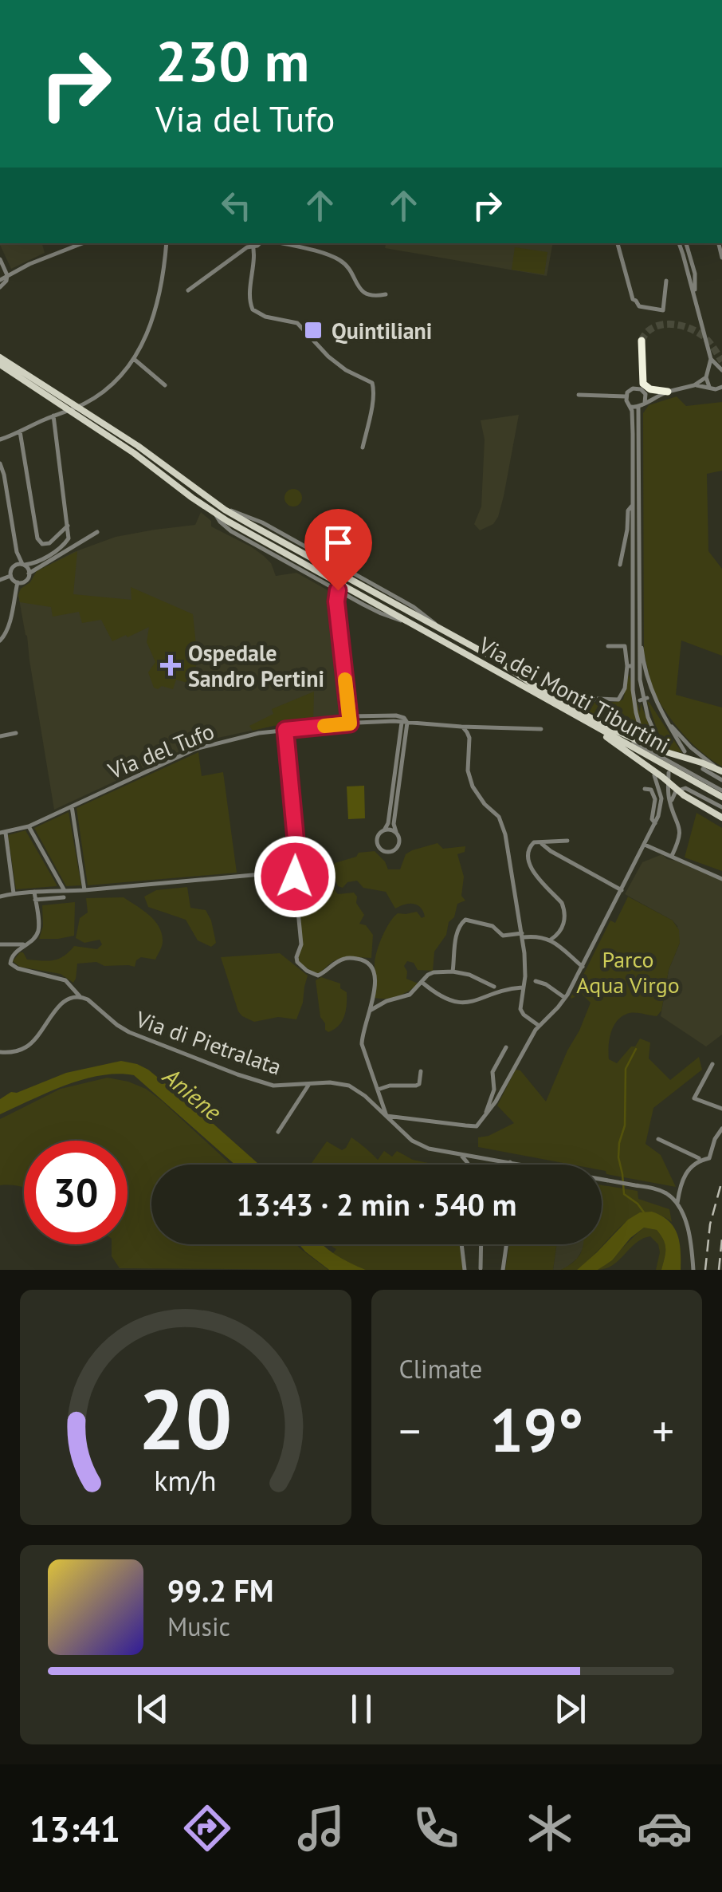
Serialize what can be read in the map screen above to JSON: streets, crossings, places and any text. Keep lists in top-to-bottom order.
{
  "streets": {
    "main road": ["Via dei Monti Tiburtini"],
    "street": ["Via del Tufo", "Via di Pietralata"]
  },
  "water": ["Aniene"],
  "parks": ["Parco Aqua Virgo"],
  "places": {
    "transit": ["Quintiliani"],
    "health": ["Ospedale Sandro Pertini"]
  },
  "page": {
    "turn": ["230 m", "Via del Tufo"],
    "limit": "30",
    "trip": "13:43 · 2 min · 540 m",
    "tile": "Climate",
    "heat": ["−", "19°", "+"],
    "song": ["99.2 FM", "Music"],
    "tabs": "13:41",
    "gauge": ["20", "km/h"]
  }
}
